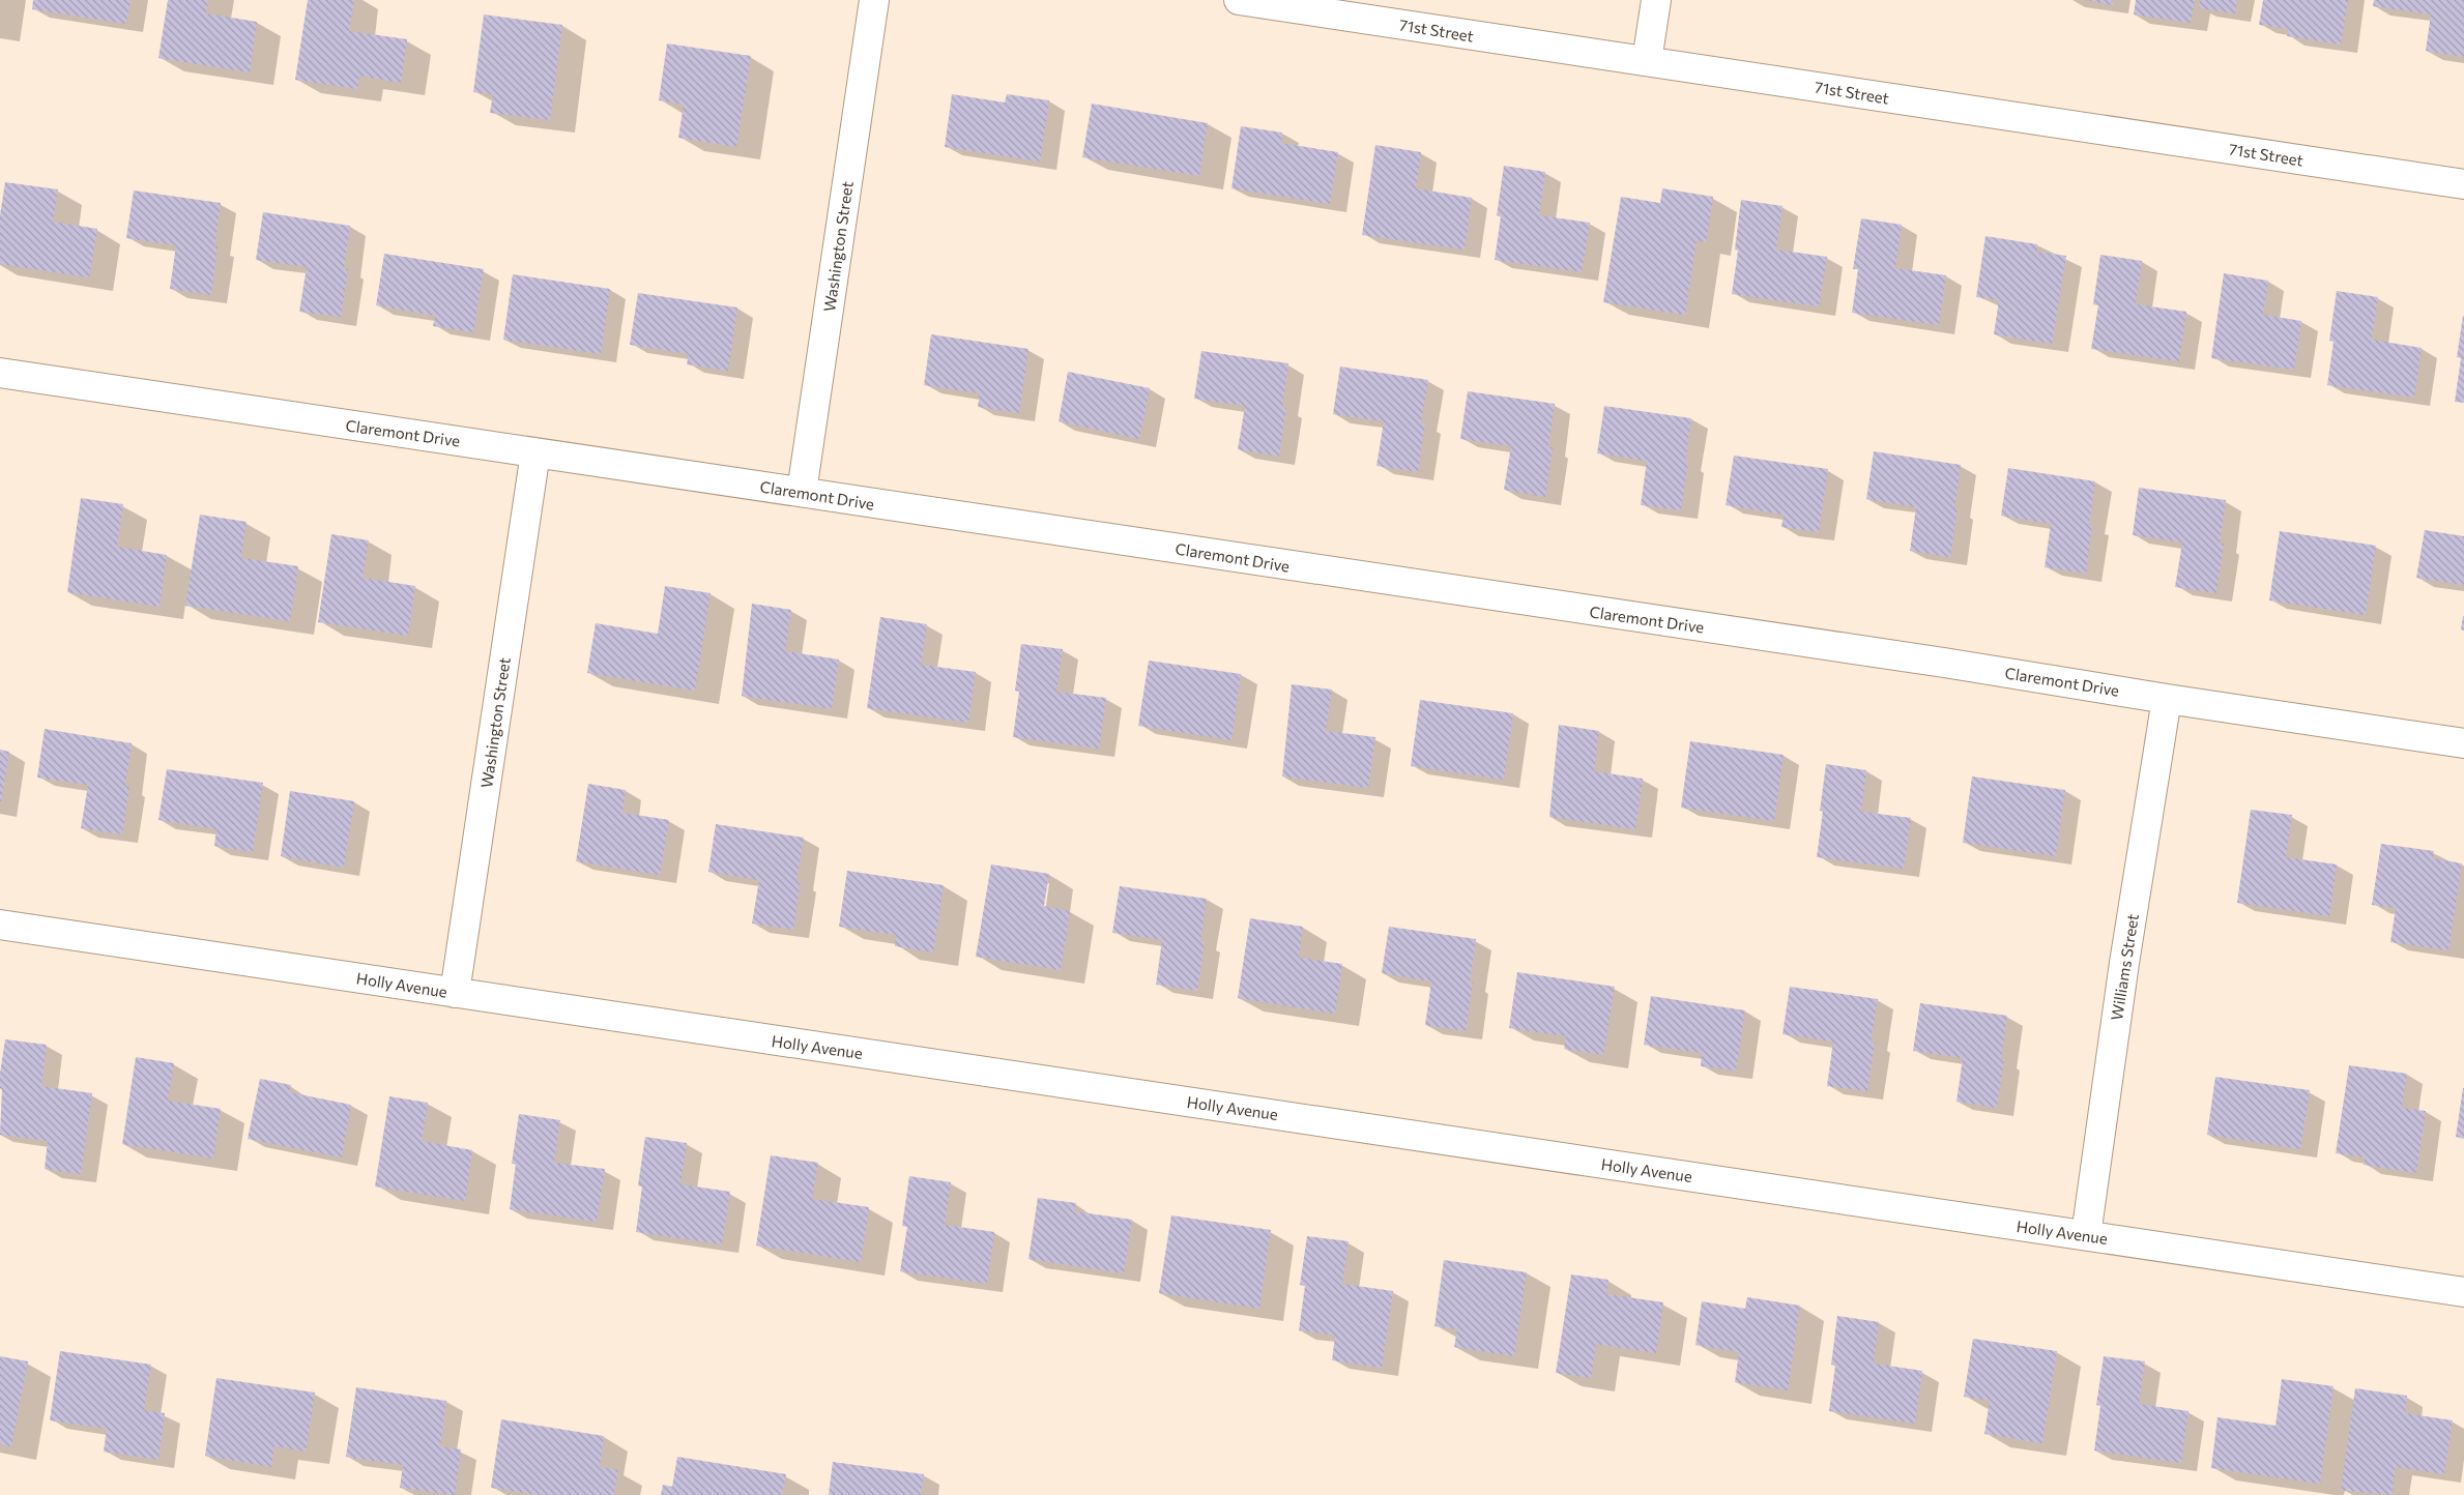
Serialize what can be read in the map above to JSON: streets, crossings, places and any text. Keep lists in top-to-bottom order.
{
  "streets": {
    "street": [
      "71st Street",
      "Washington Street",
      "Claremont Drive",
      "Williams Street",
      "Holly Avenue"
    ]
  },
  "crossings": [
    ["Washington Street", "Claremont Drive"],
    ["Washington Street", "Holly Avenue"],
    ["Claremont Drive", "Williams Street"],
    ["Williams Street", "Holly Avenue"]
  ]
}
